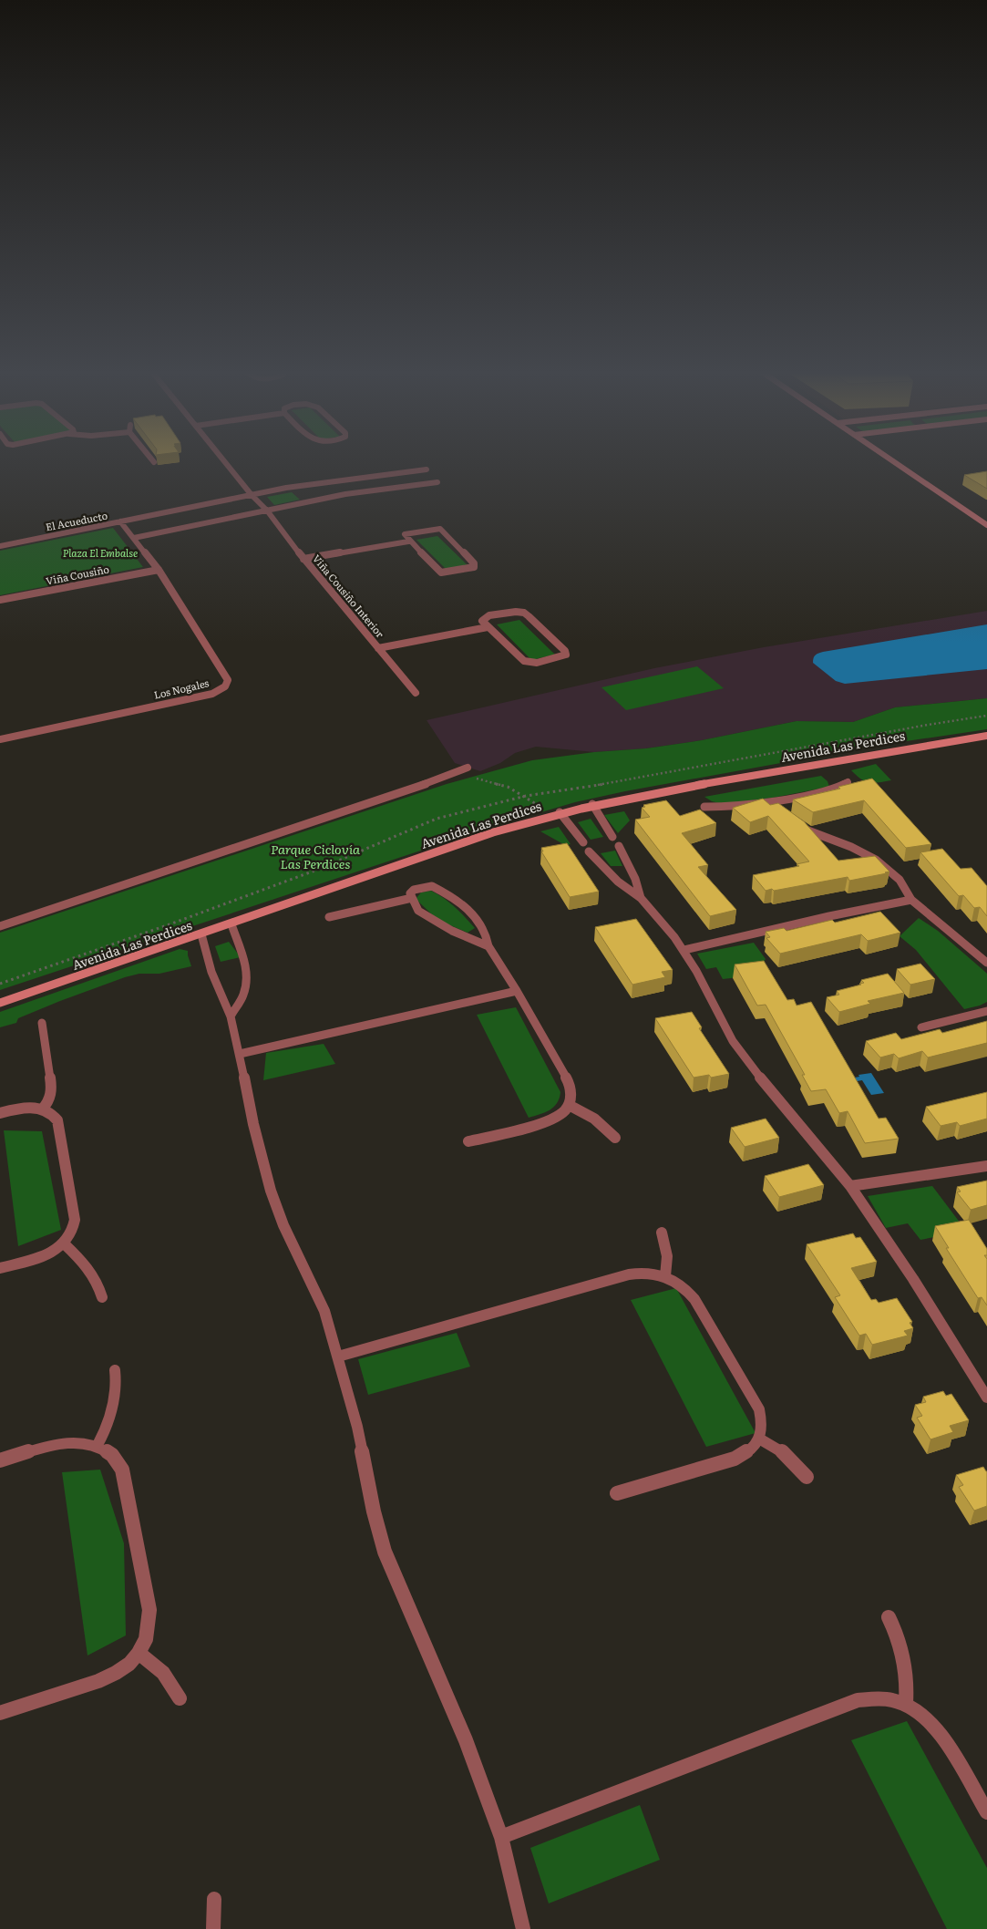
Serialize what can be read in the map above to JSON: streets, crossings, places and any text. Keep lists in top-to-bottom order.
{
  "streets": {
    "street": [
      "El Acueducto",
      "Viña Cousiño",
      "Viña Cousiño Interior",
      "Los Nogales",
      "Avenida Las Perdices"
    ]
  },
  "crossings": [
    ["El Acueducto", "Viña Cousiño Interior"],
    ["El Acueducto", "Los Nogales"],
    ["Viña Cousiño", "Los Nogales"]
  ],
  "parks": ["Plaza El Embalse", "Parque Ciclovía Las Perdices"]
}
